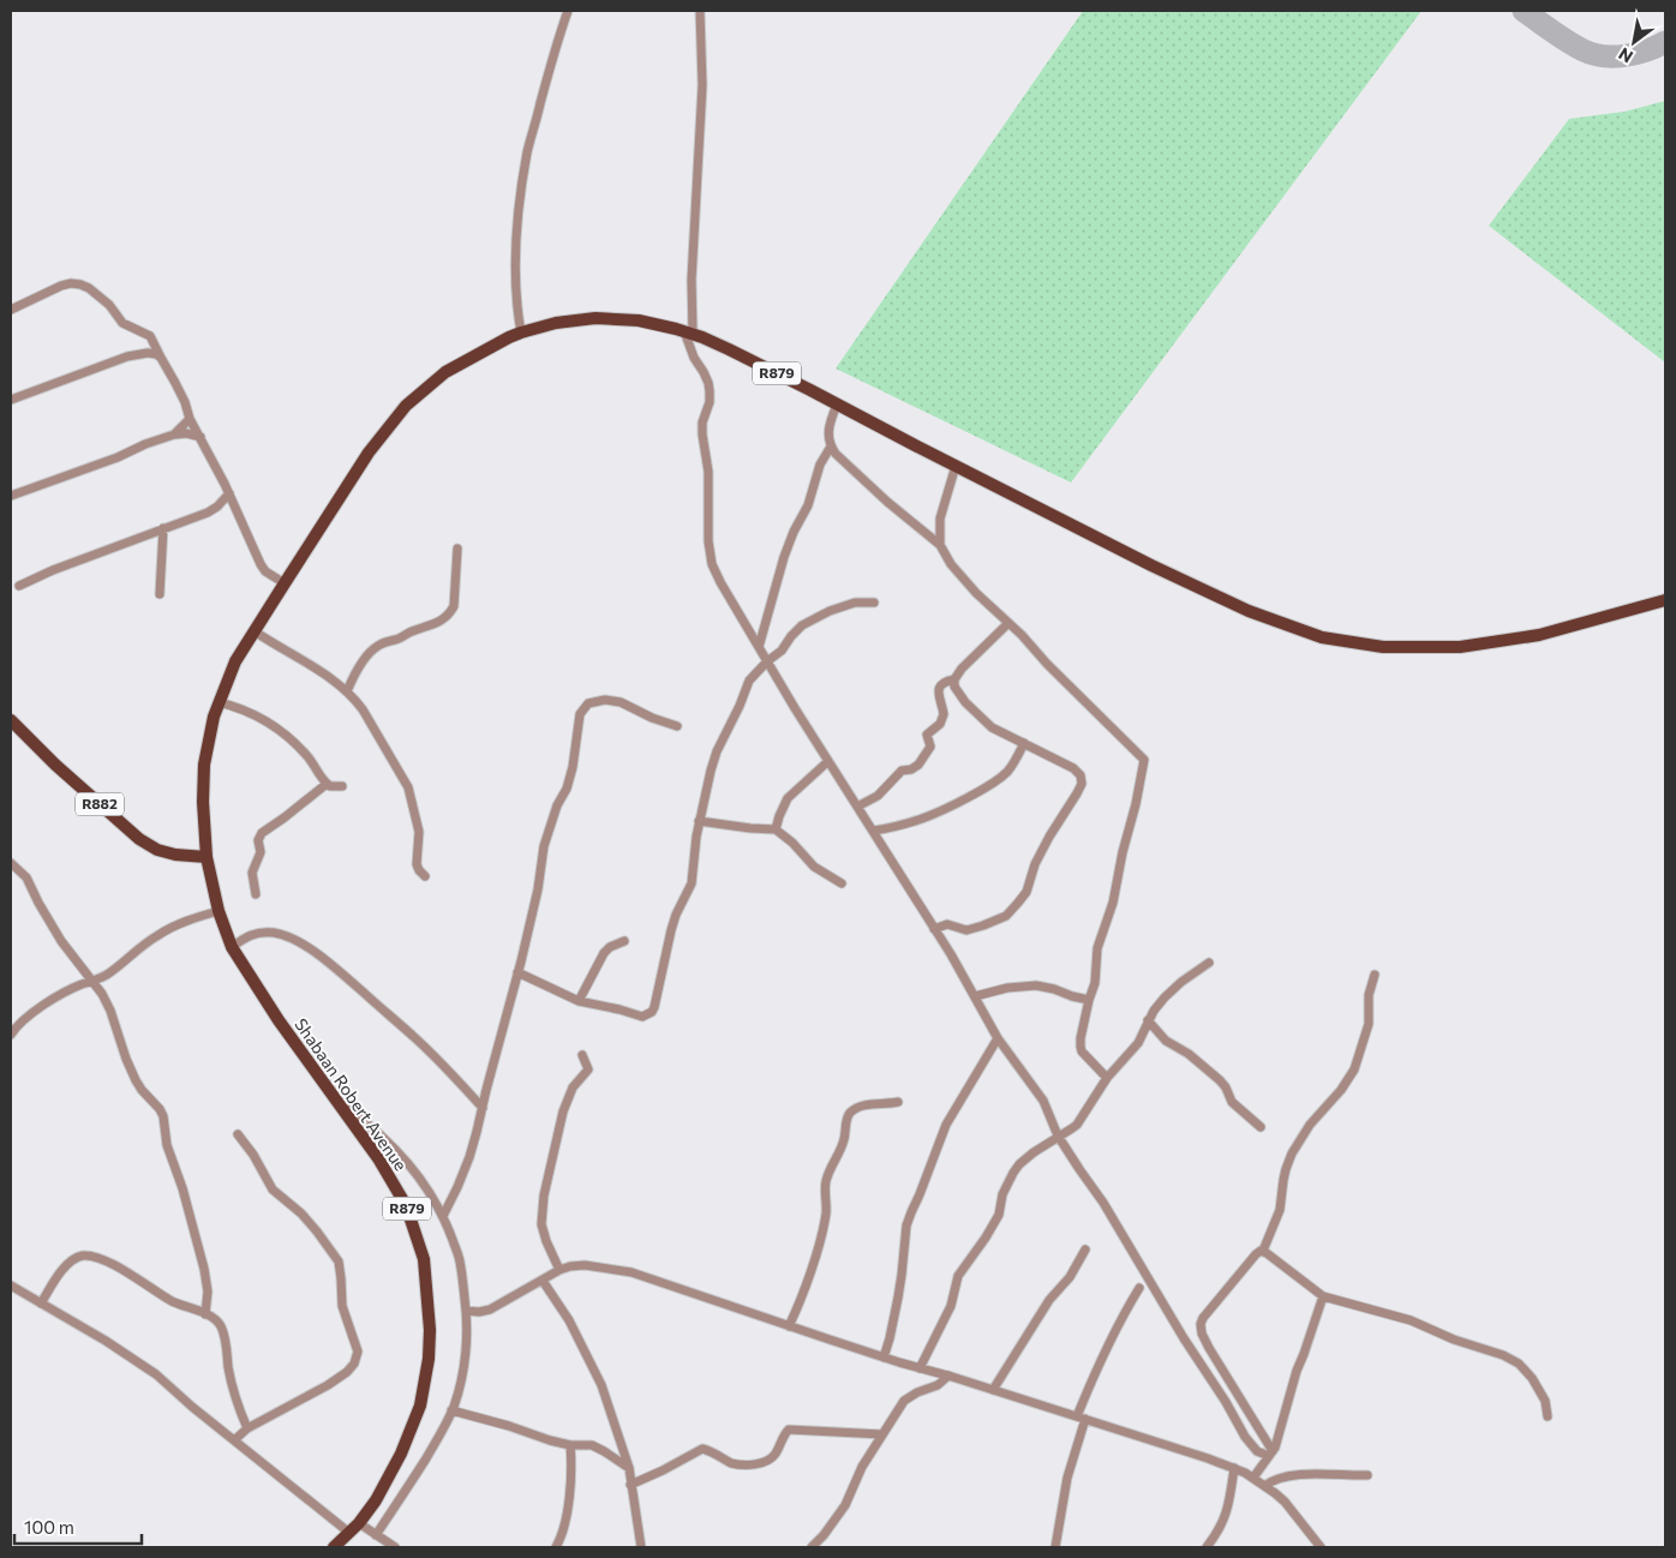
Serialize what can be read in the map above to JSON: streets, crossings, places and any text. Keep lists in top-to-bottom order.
{
  "streets": {
    "main road": ["R879", "R882", "Shabaan Robert Avenue"]
  },
  "crossings": [
    ["R879", "R882"],
    ["R879", "Shabaan Robert Avenue"],
    ["R882", "Shabaan Robert Avenue"]
  ],
  "scale_bar": "100 m",
  "north": "bottom left"
}
